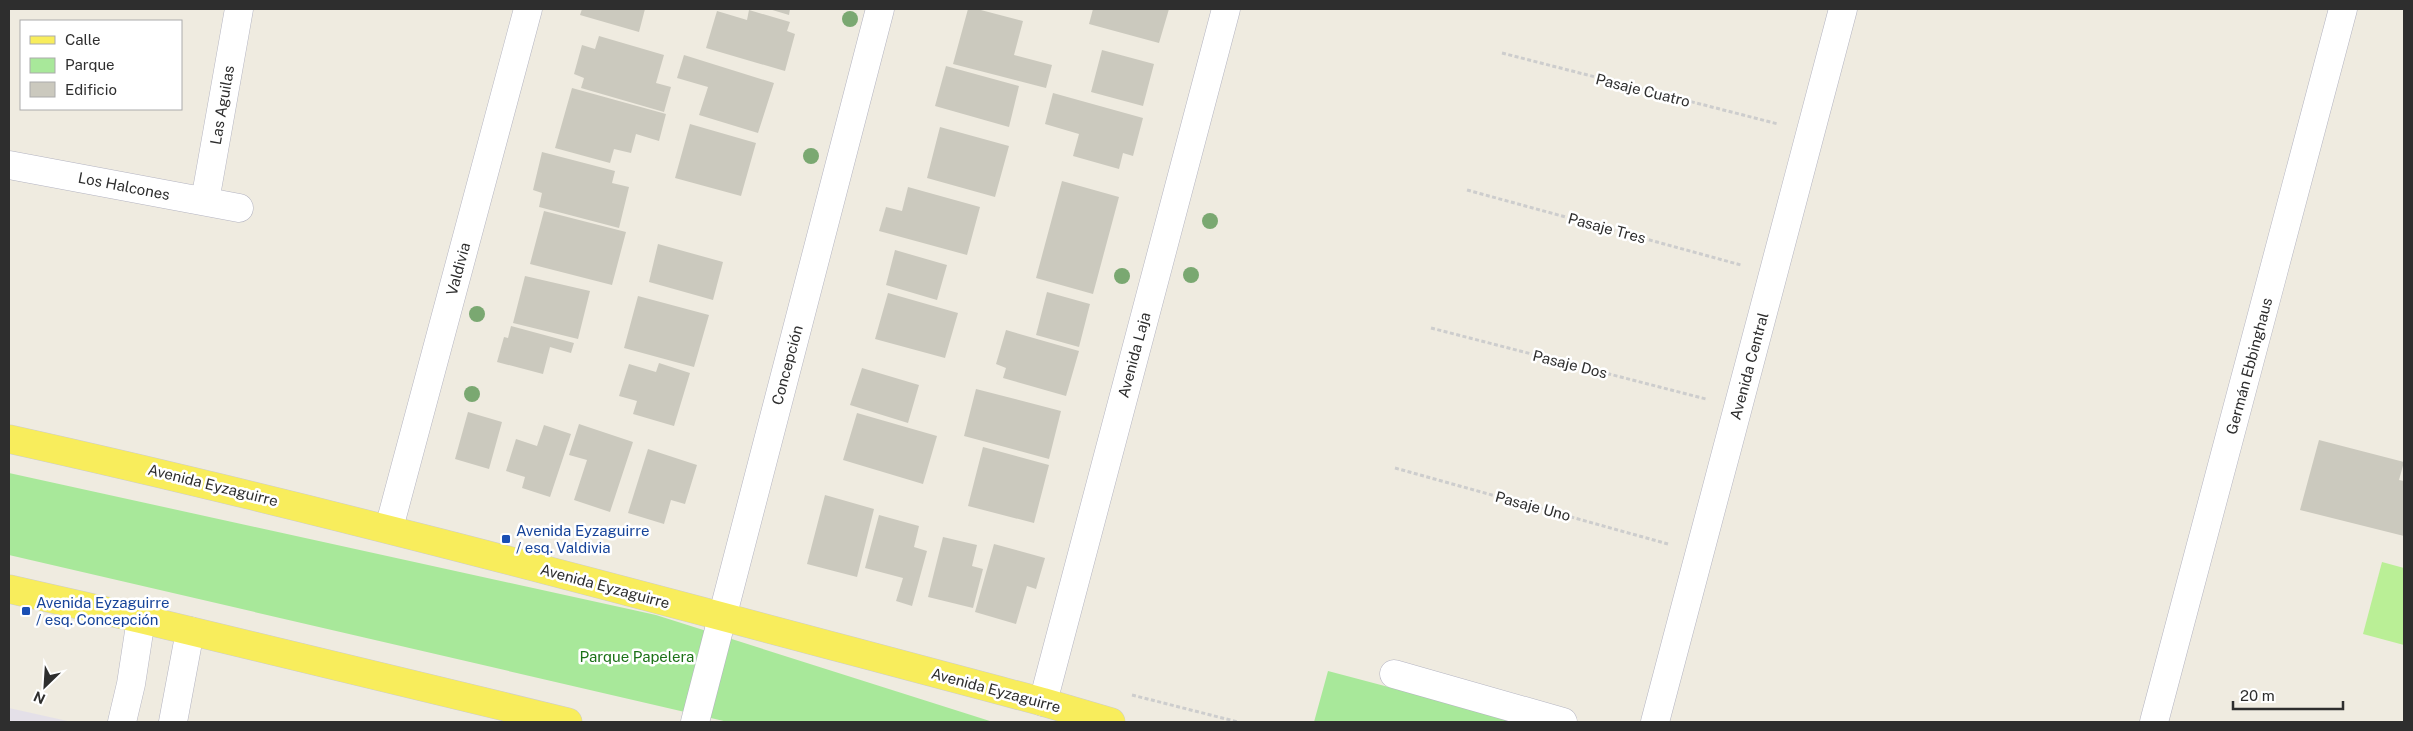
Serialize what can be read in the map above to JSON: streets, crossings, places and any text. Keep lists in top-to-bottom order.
{
  "streets": {
    "main road": ["Avenida Eyzaguirre"],
    "street": [
      "Las Aguilas",
      "Los Halcones",
      "Valdivia",
      "Avenida Laja",
      "Concepción",
      "Avenida Central",
      "Germán Ebbinghaus"
    ],
    "path": [
      "Pasaje Cuatro",
      "Pasaje Tres",
      "Pasaje Dos",
      "Pasaje Uno"
    ]
  },
  "crossings": [
    ["Las Aguilas", "Los Halcones"],
    ["Valdivia", "Avenida Eyzaguirre"],
    ["Avenida Laja", "Avenida Eyzaguirre"],
    ["Concepción", "Avenida Eyzaguirre"]
  ],
  "parks": ["Parque Papelera"],
  "places": {
    "transit": ["Avenida Eyzaguirre / esq. Valdivia", "Avenida Eyzaguirre / esq. Concepción"]
  },
  "legend": ["Calle", "Parque", "Edificio"],
  "scale_bar": "20 m",
  "north": "bottom left"
}
